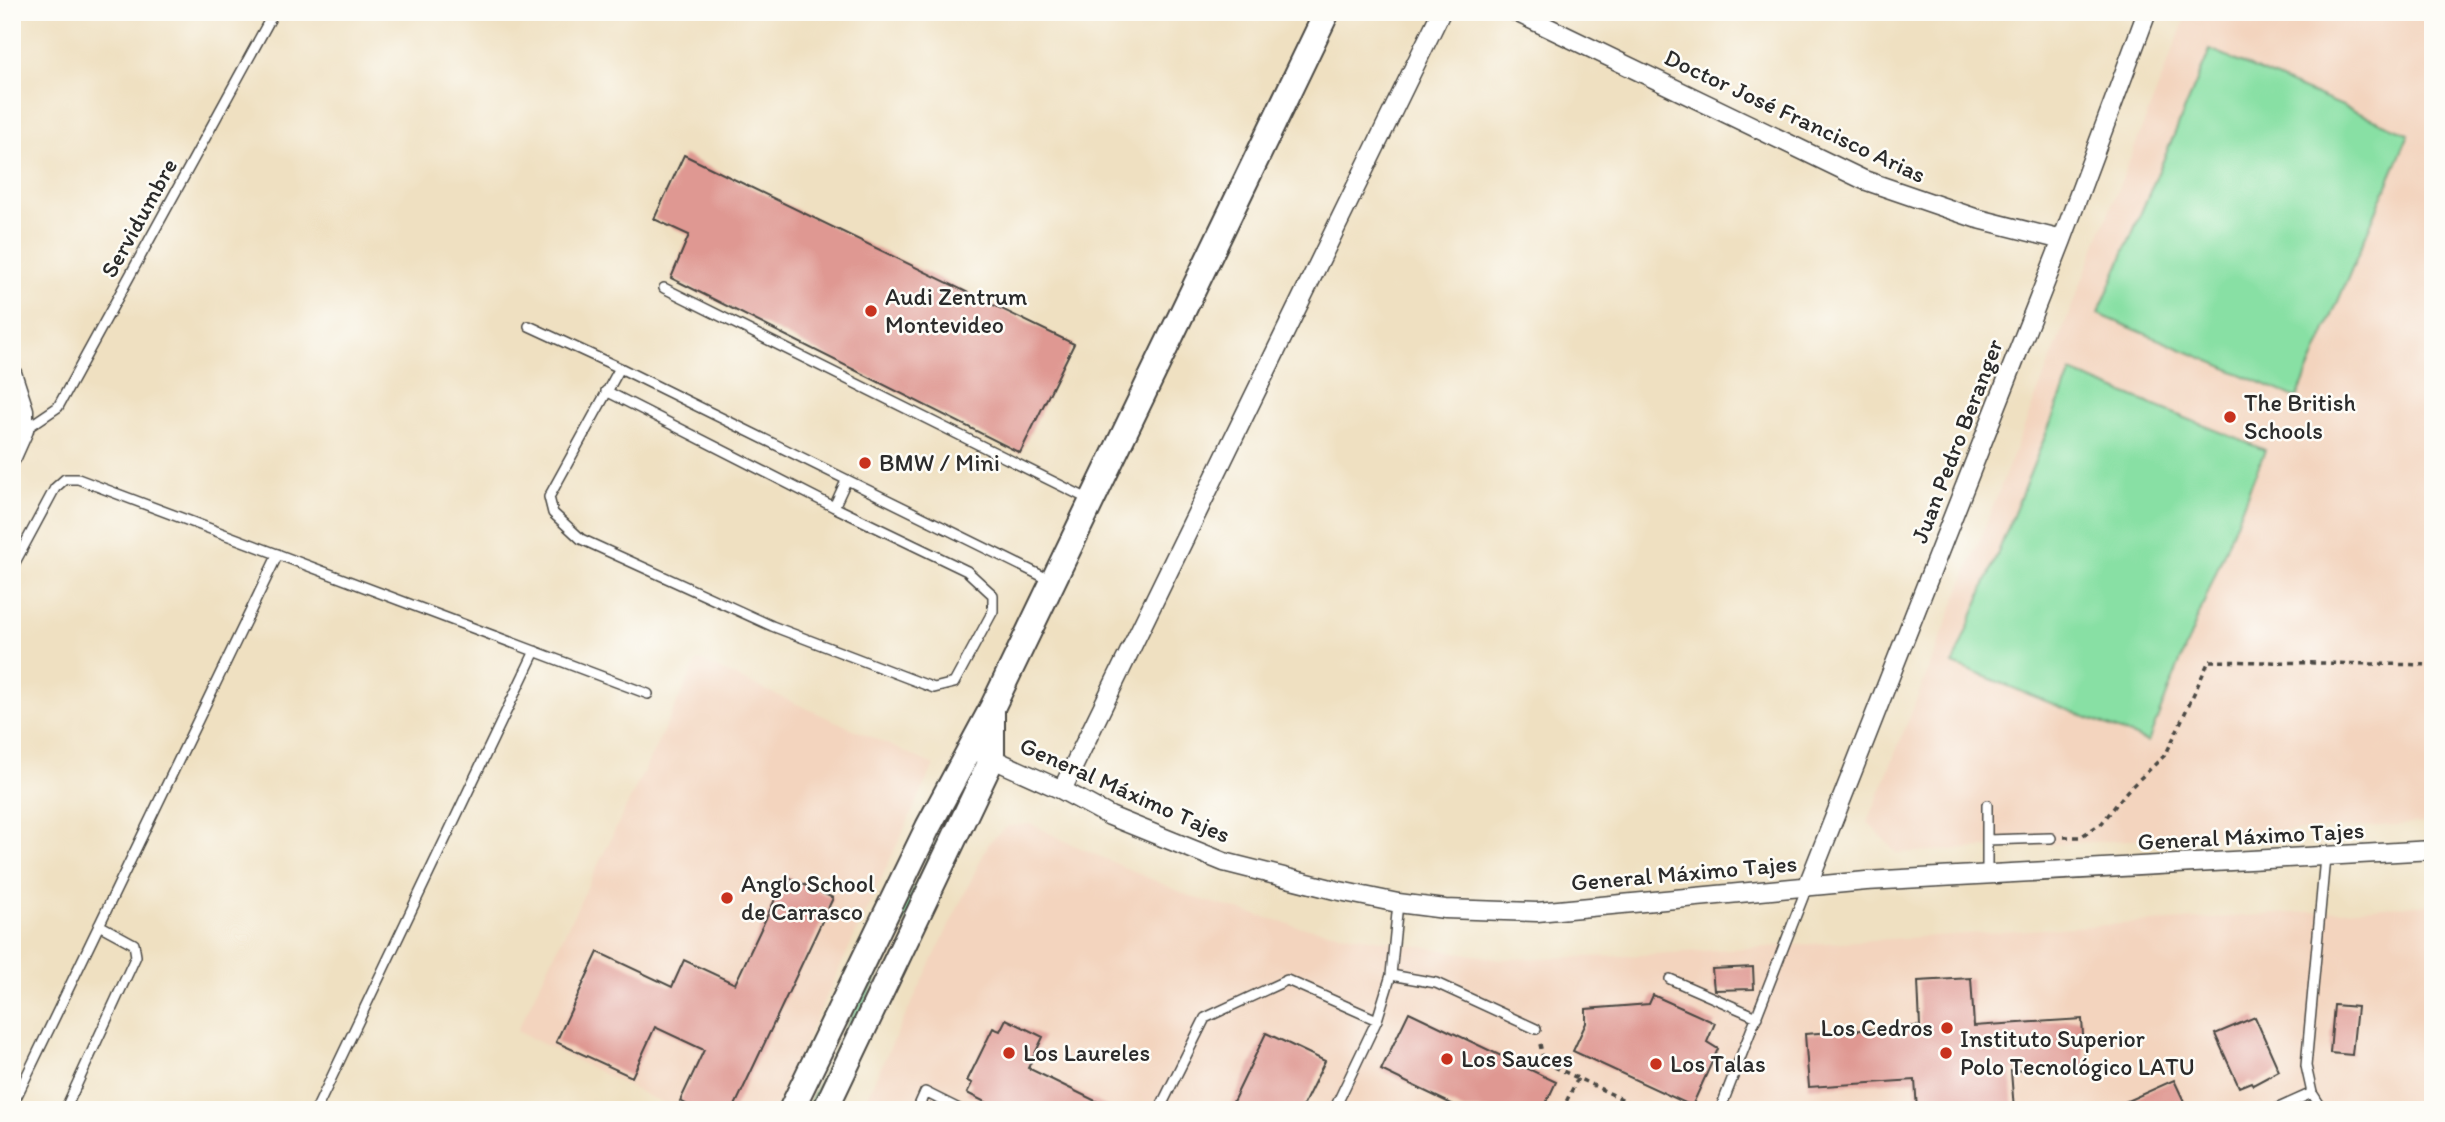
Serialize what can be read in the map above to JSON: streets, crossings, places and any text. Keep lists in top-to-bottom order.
{
  "streets": {
    "street": ["Doctor José Francisco Arias", "Juan Pedro Beranger", "General Máximo Tajes"],
    "lane": ["Servidumbre"]
  },
  "crossings": [
    ["Doctor José Francisco Arias", "Juan Pedro Beranger"],
    ["Juan Pedro Beranger", "General Máximo Tajes"]
  ],
  "places": [
    "Audi Zentrum Montevideo",
    "The British Schools",
    "BMW / Mini",
    "Anglo School de Carrasco",
    "Los Cedros",
    "Los Laureles",
    "Instituto Superior Polo Tecnológico LATU",
    "Los Sauces",
    "Los Talas"
  ]
}
